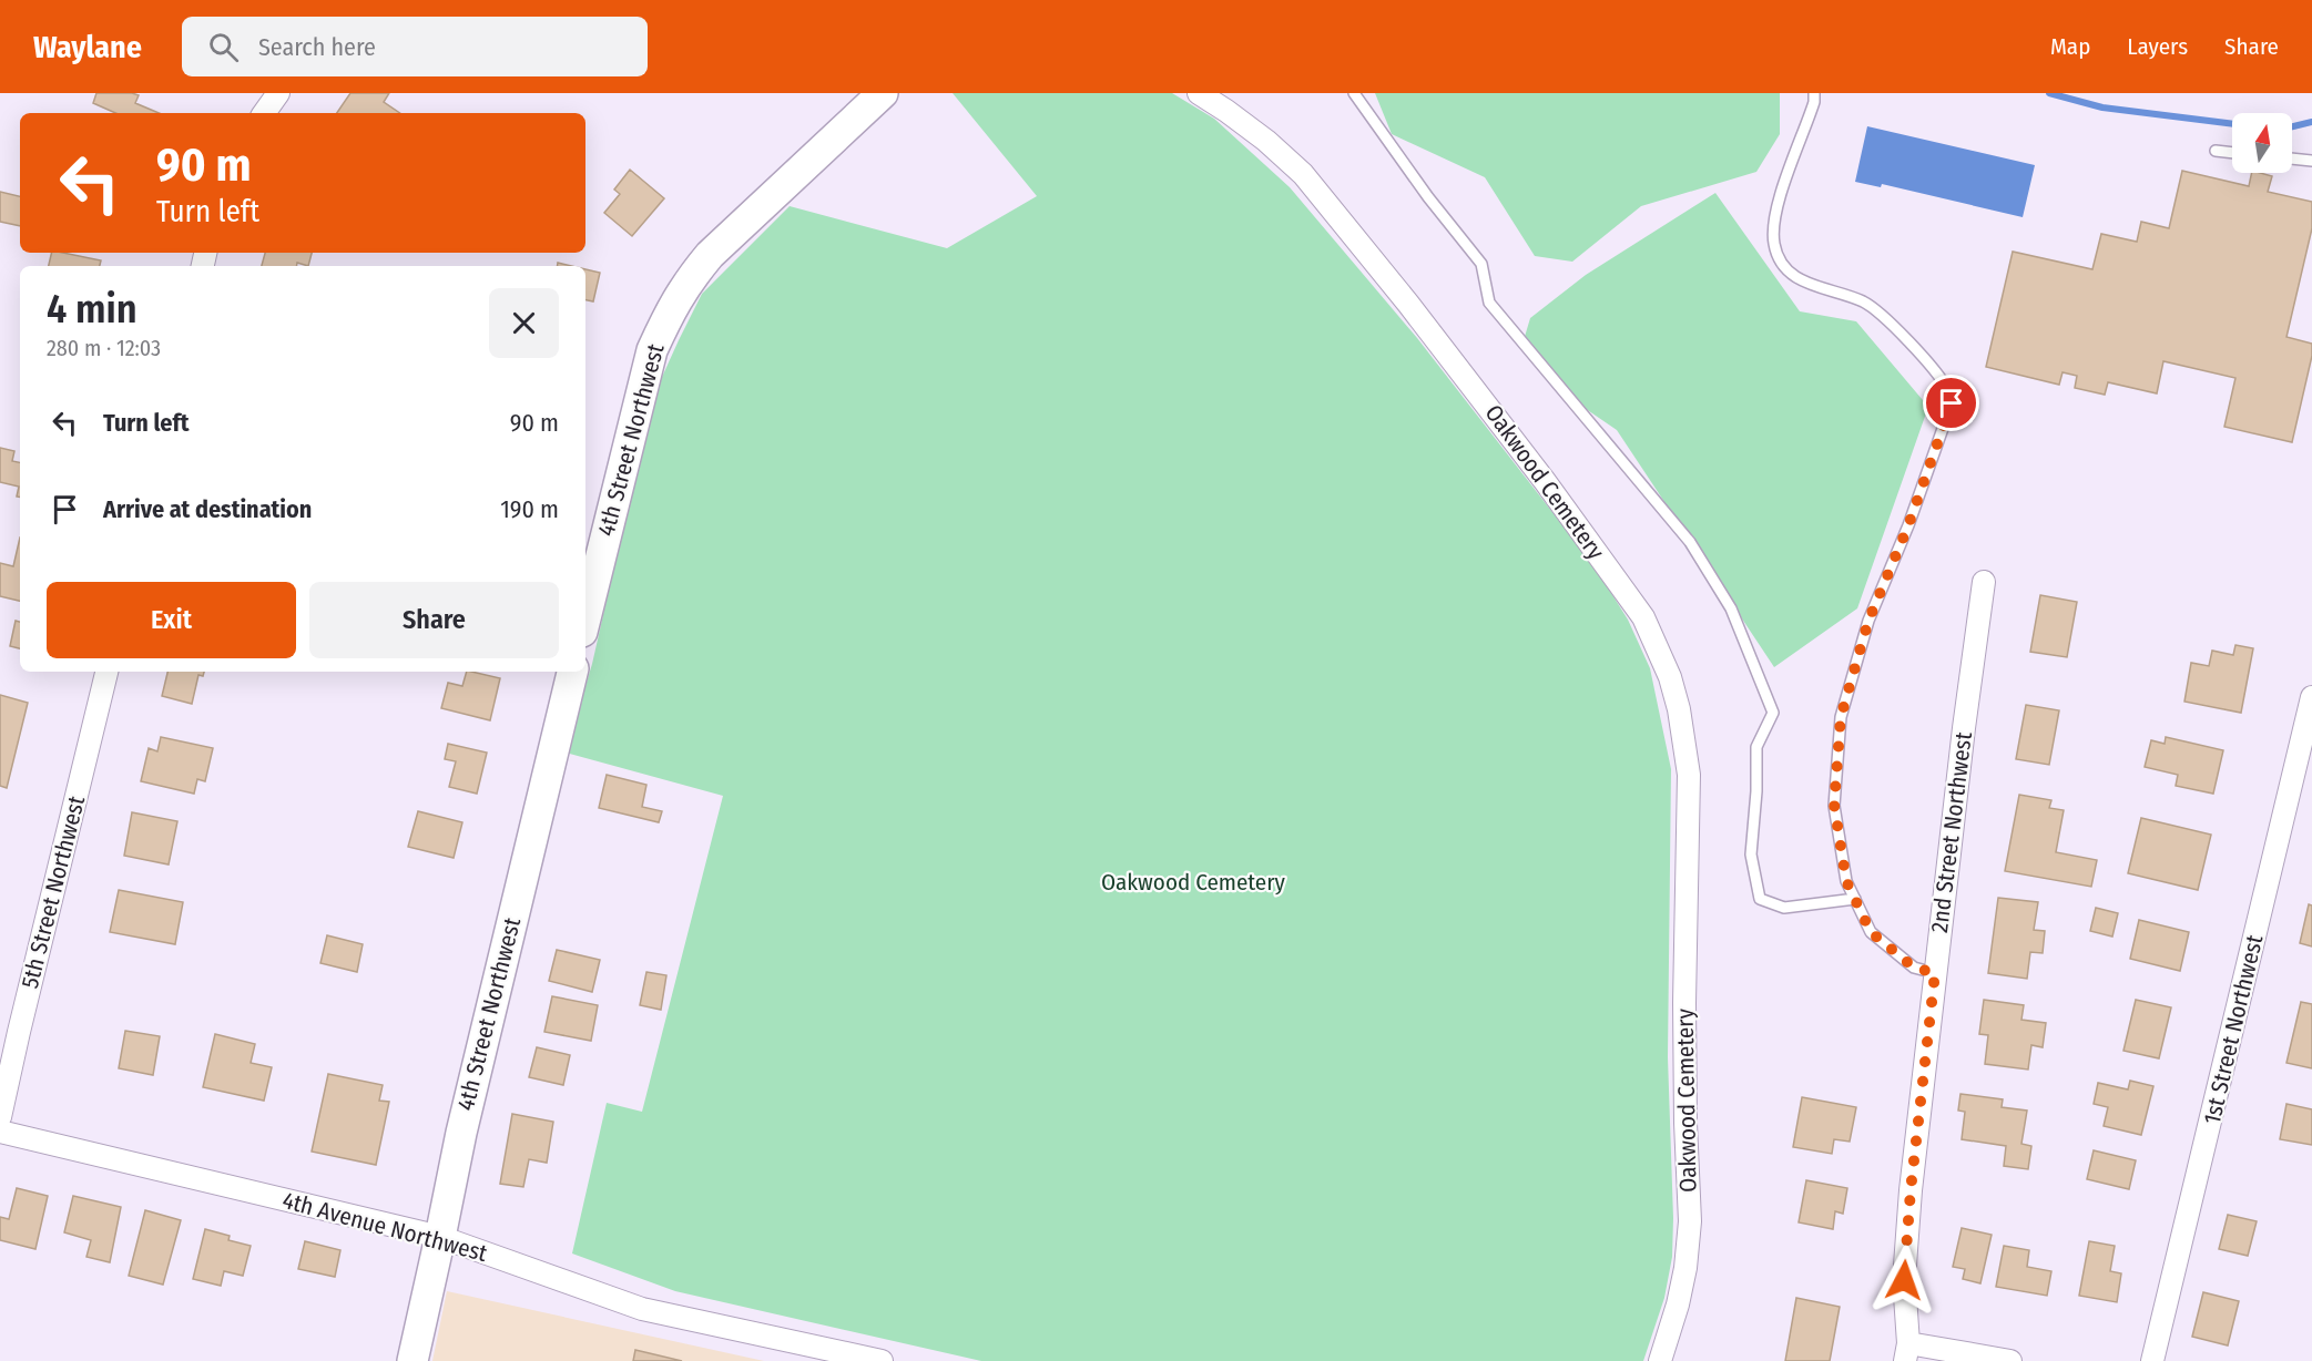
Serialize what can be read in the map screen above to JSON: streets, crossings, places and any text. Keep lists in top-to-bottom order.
{
  "streets": {
    "main road": ["4th Street Northwest"],
    "street": [
      "Oakwood Cemetery",
      "2nd Street Northwest",
      "5th Street Northwest",
      "1st Street Northwest",
      "4th Avenue Northwest"
    ]
  },
  "crossings": [
    ["4th Street Northwest", "4th Avenue Northwest"]
  ],
  "parks": ["Oakwood Cemetery"],
  "north": "top",
  "page": {
    "header": "Waylane",
    "search": "Search here",
    "nav": ["Map", "Layers", "Share"],
    "turn": ["90 m", "Turn left"],
    "heading": ["4 min", "280 m · 12:03"],
    "list": [
      {
        "name": "Turn left",
        "value": "90 m"
      },
      {
        "name": "Arrive at destination",
        "value": "190 m"
      }
    ],
    "buttons": ["Exit", "Share"]
  }
}
